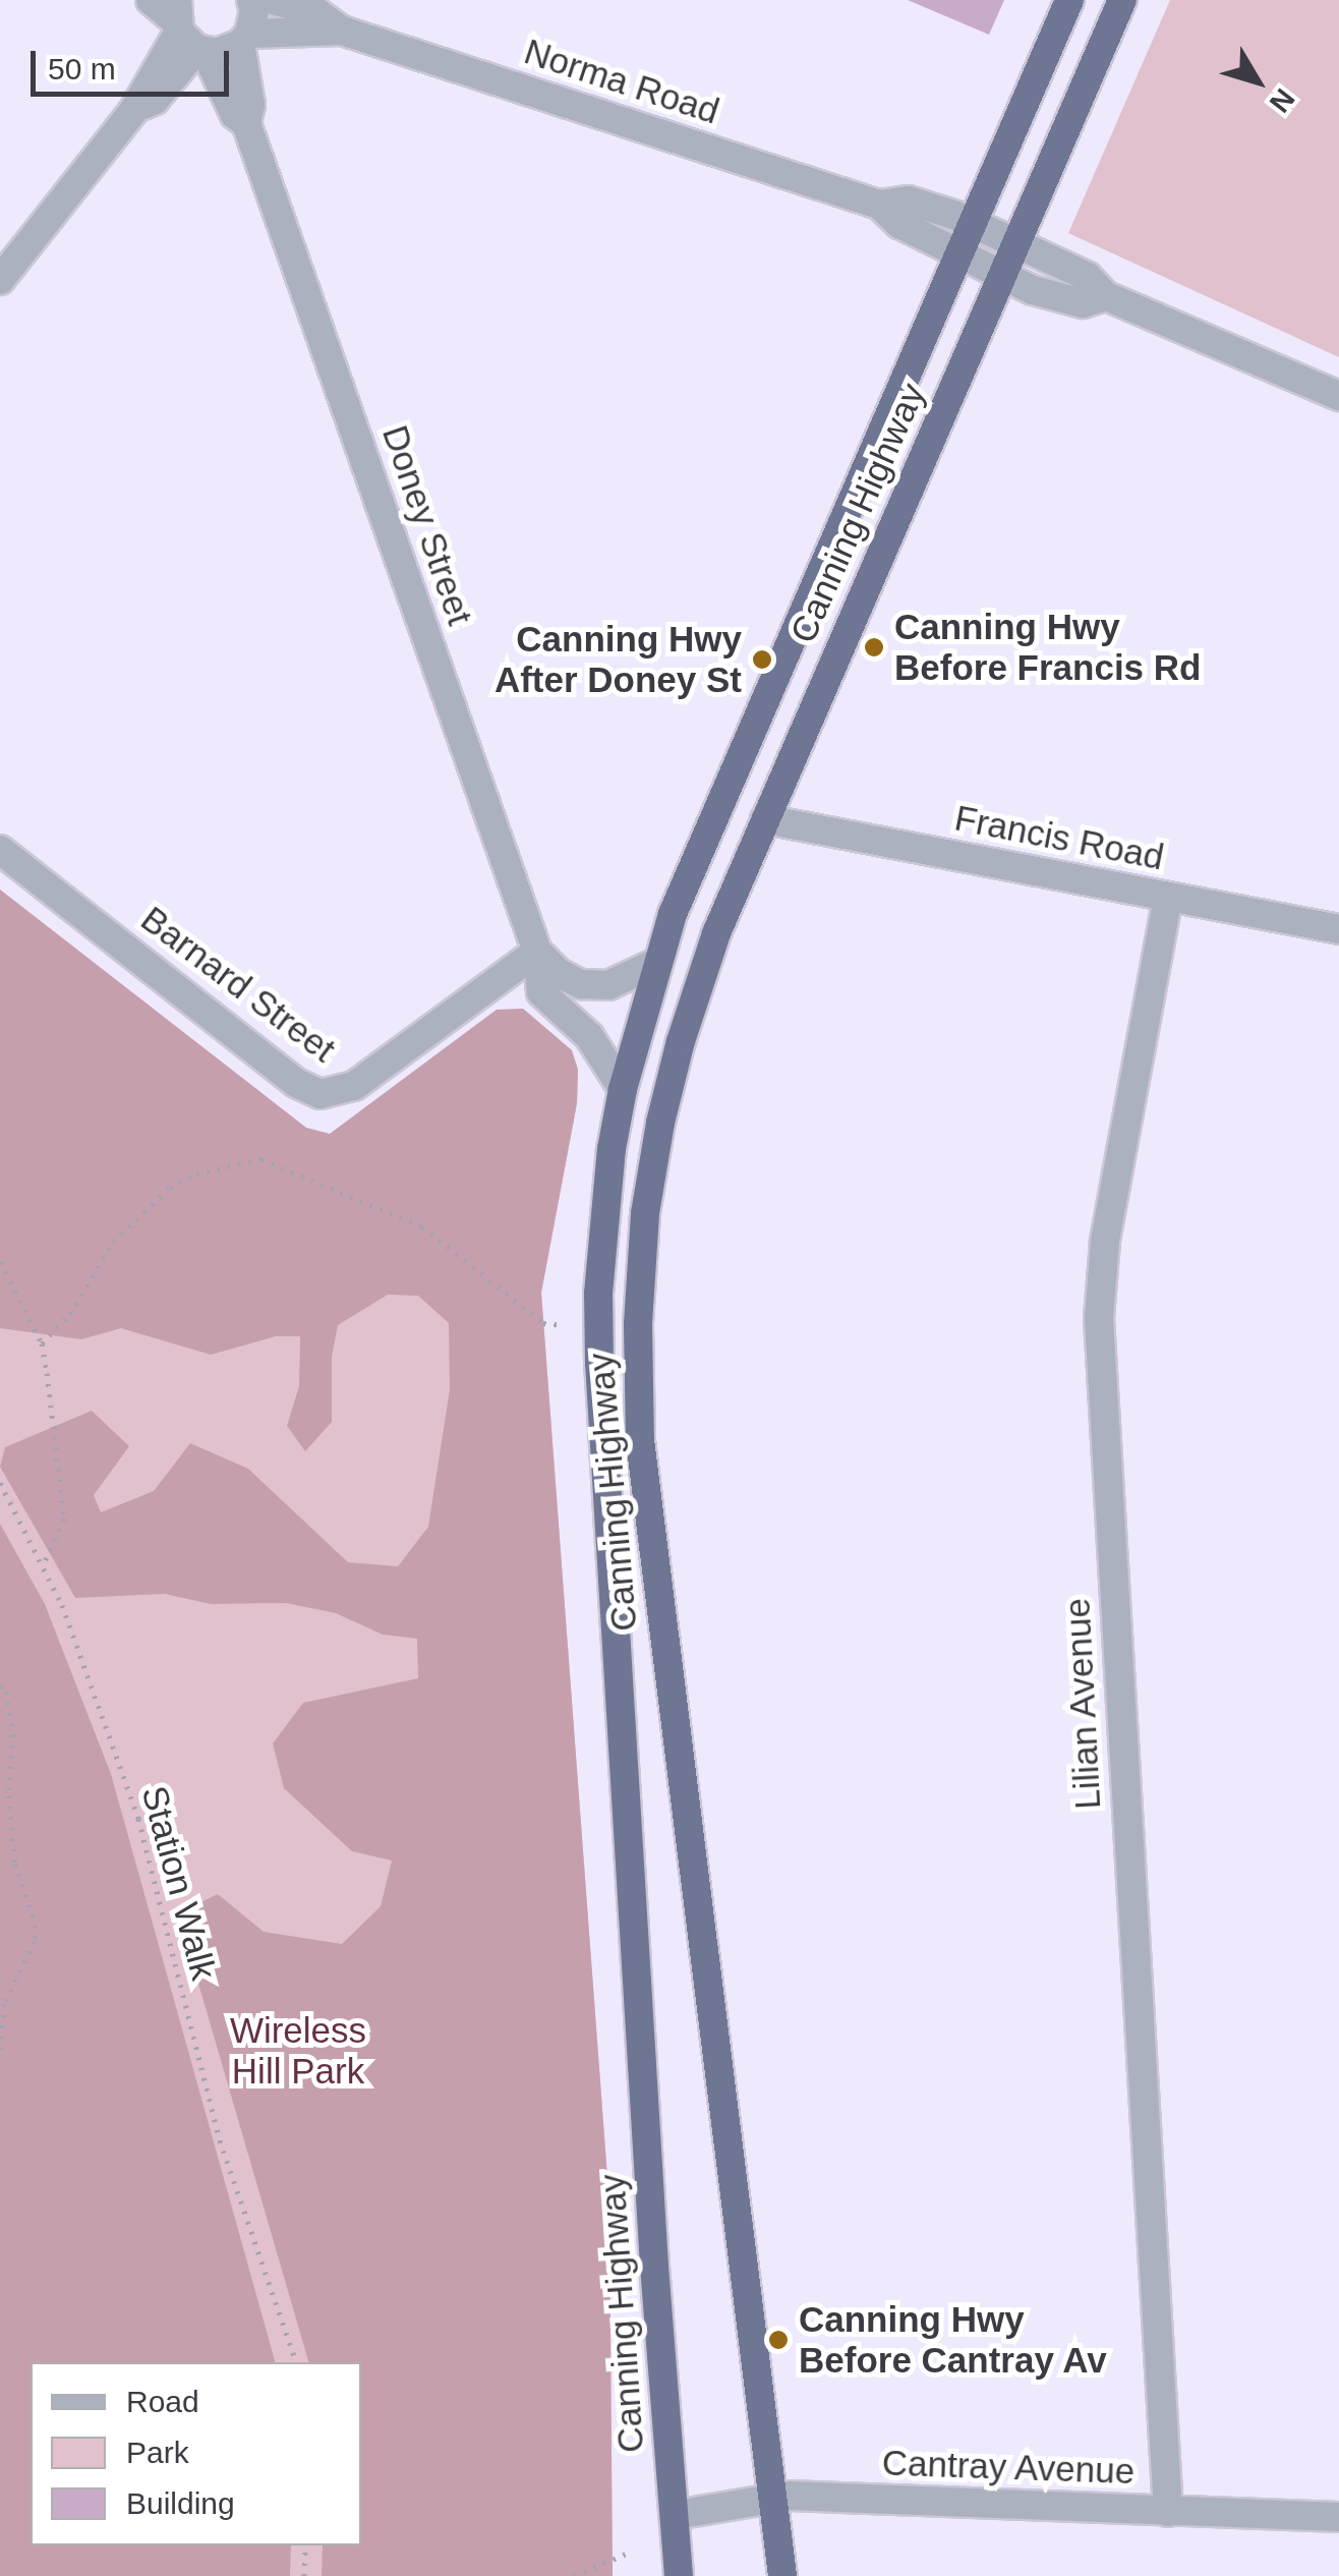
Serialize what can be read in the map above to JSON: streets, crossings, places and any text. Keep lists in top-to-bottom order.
{
  "streets": {
    "highway": ["Canning Highway"],
    "street": [
      "Norma Road",
      "Doney Street",
      "Francis Road",
      "Barnard Street",
      "Lilian Avenue",
      "Cantray Avenue"
    ],
    "path": ["Station Walk"]
  },
  "crossings": [
    ["Norma Road", "Canning Highway"],
    ["Norma Road", "Doney Street"],
    ["Canning Highway", "Doney Street"],
    ["Canning Highway", "Francis Road"],
    ["Canning Highway", "Cantray Avenue"],
    ["Doney Street", "Barnard Street"],
    ["Francis Road", "Lilian Avenue"],
    ["Lilian Avenue", "Cantray Avenue"]
  ],
  "parks": ["Wireless Hill Park"],
  "places": ["Canning Hwy Before Francis Rd", "Canning Hwy After Doney St", "Canning Hwy Before Cantray Av"],
  "legend": ["Road", "Park", "Building"],
  "scale_bar": "50 m",
  "north": "bottom right"
}
